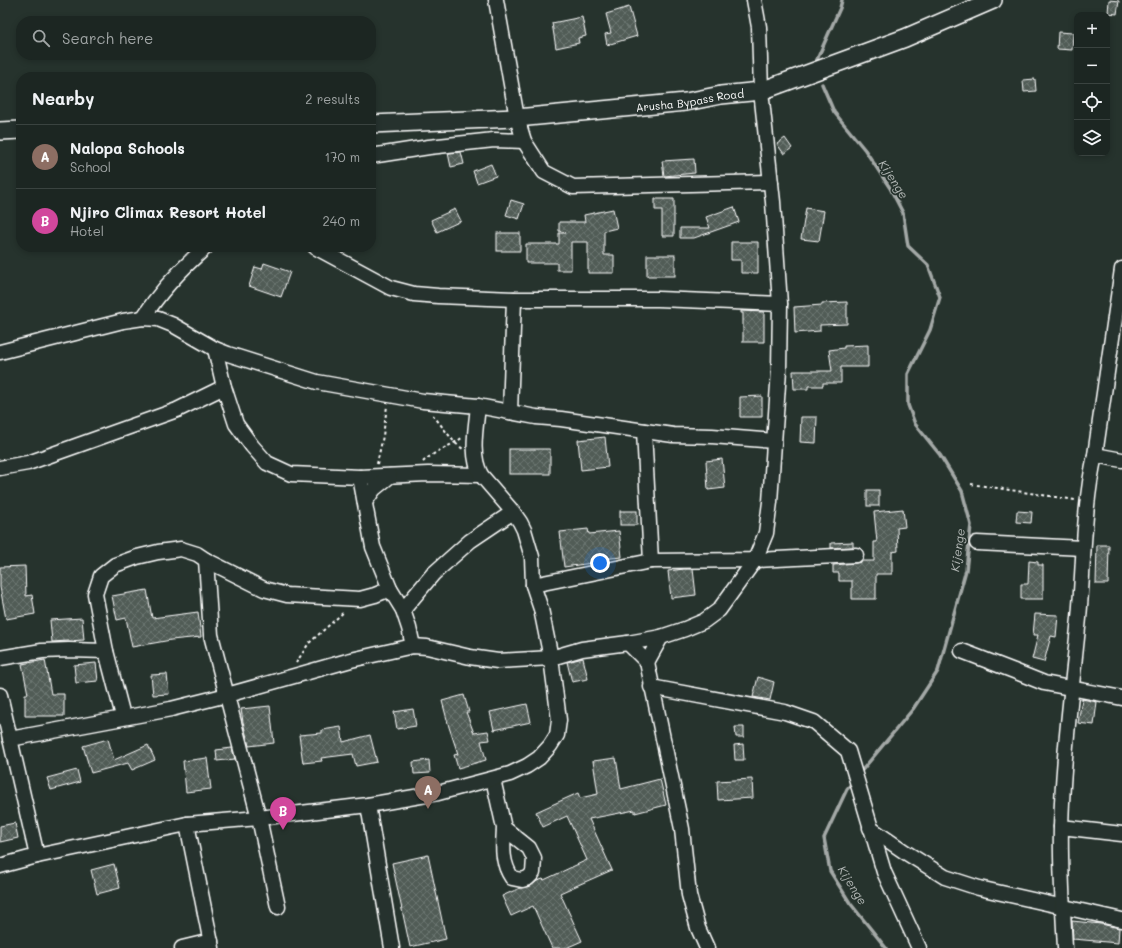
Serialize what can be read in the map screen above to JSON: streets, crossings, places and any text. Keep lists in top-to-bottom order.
{
  "streets": {
    "main road": ["Arusha Bypass Road"]
  },
  "water": ["Kijenge"],
  "page": {
    "map_buttons": ["+", "−"],
    "search": "Search here",
    "heading": ["Nearby", "2 results"],
    "list": [
      {
        "mark": "A",
        "name": "Nalopa Schools",
        "note": "School",
        "value": "170 m"
      },
      {
        "mark": "B",
        "name": "Njiro Climax Resort Hotel",
        "note": "Hotel",
        "value": "240 m"
      }
    ],
    "pins": ["A", "B"]
  }
}
